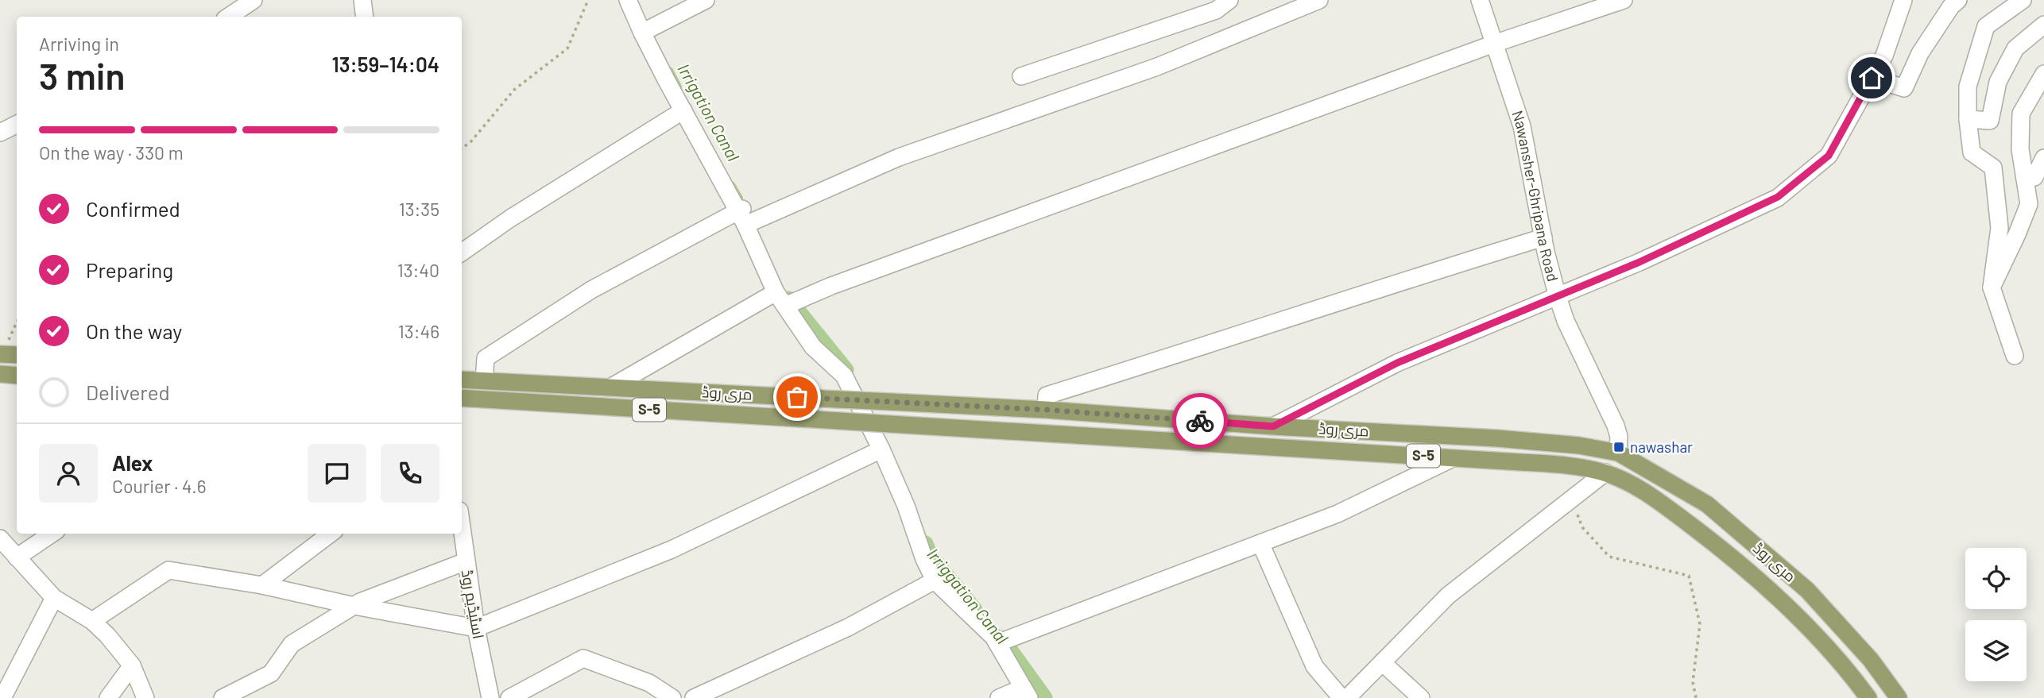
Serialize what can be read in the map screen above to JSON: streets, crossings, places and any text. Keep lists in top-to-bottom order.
{
  "streets": {
    "main road": ["مری روڈ", "S-5"],
    "street": ["Nawansher-Ghripana Road", "اسٹیڈیم روڈ"]
  },
  "crossings": [
    ["Nawansher-Ghripana Road", "مری روڈ"]
  ],
  "water": ["Irrigation Canal", "Irriggation Canal"],
  "places": {
    "transit": ["nawashar"]
  },
  "page": {
    "heading": ["3 min", "Arriving in", "13:59–14:04"],
    "panel": ["Alex", "Courier · 4.6"],
    "bar": "On the way · 330 m",
    "list": [
      ["Confirmed", "13:35"],
      ["Preparing", "13:40"],
      ["On the way", "13:46"],
      "Delivered"
    ]
  }
}
